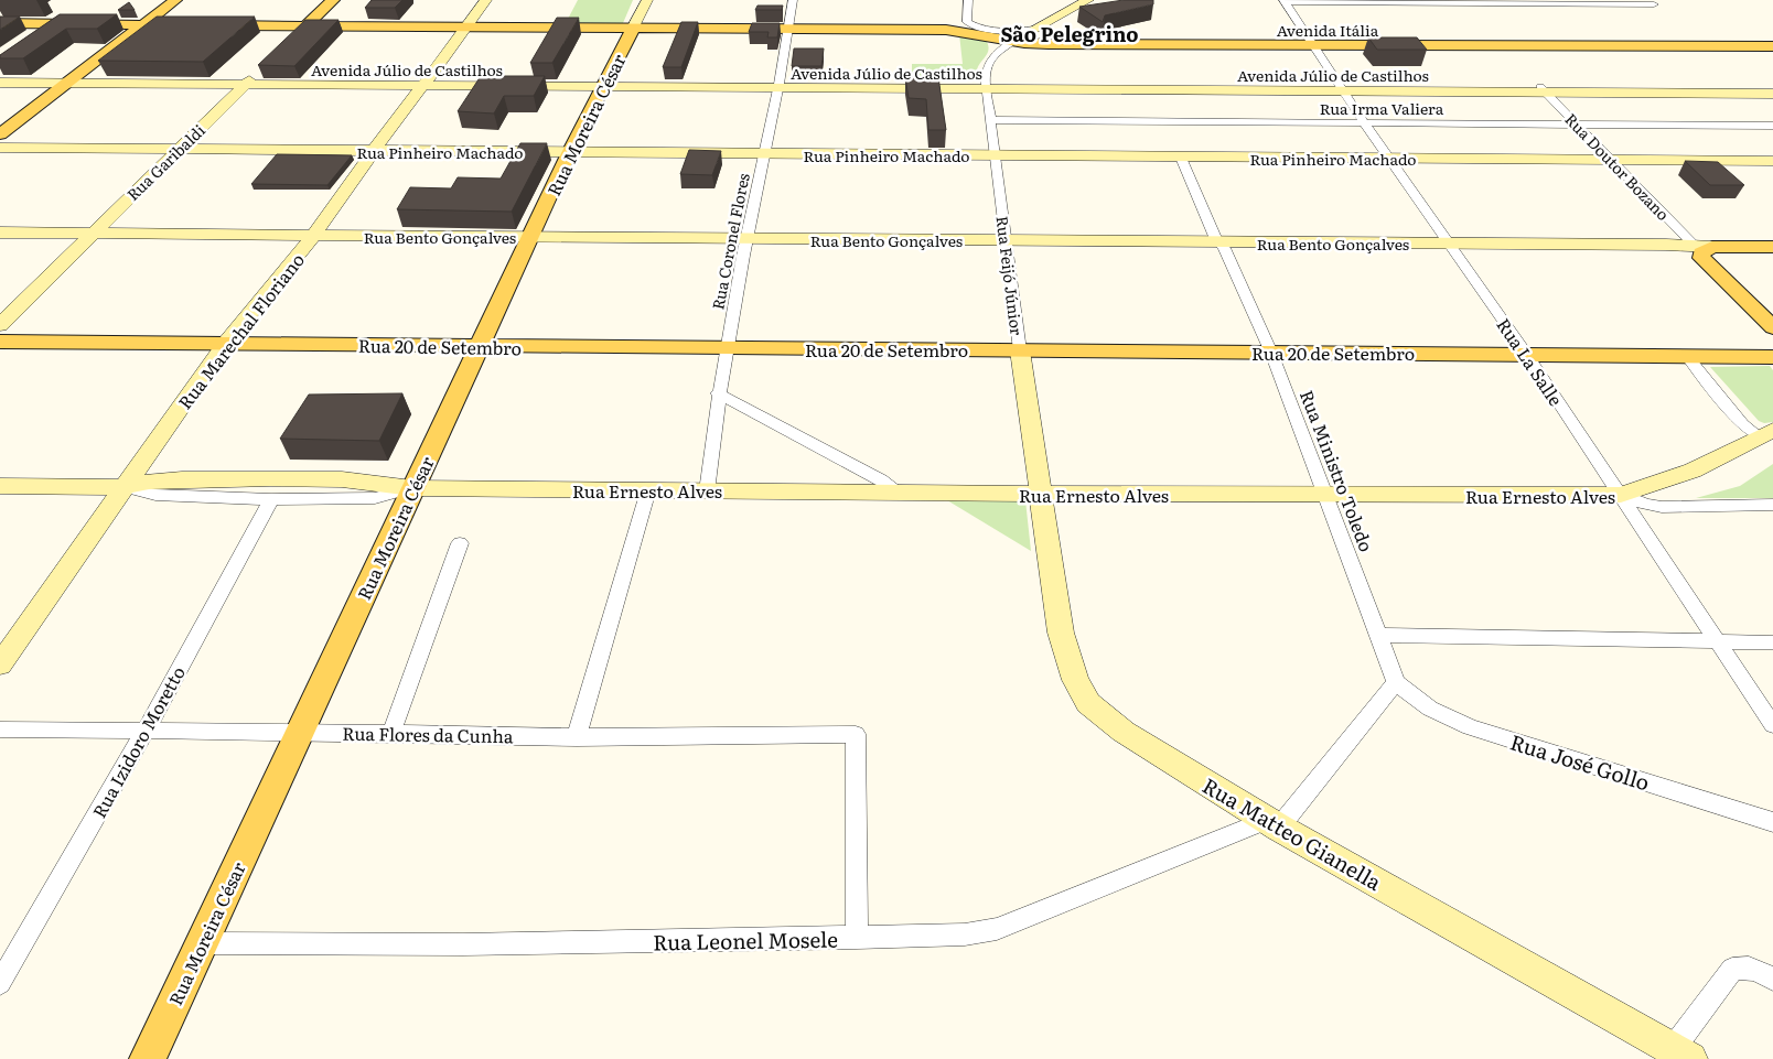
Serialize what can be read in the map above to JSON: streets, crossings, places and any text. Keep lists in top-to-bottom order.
{
  "streets": {
    "main road": [
      "Avenida Itália",
      "Rua Moreira César",
      "Rua Doutor Bozano",
      "Rua 20 de Setembro"
    ],
    "street": [
      "Avenida Júlio de Castilhos",
      "Rua Irma Valiera",
      "Rua Pinheiro Machado",
      "Rua Garibaldi",
      "Rua Bento Gonçalves",
      "Rua Coronel Flores",
      "Rua Feijó Júnior",
      "Rua Marechal Floriano",
      "Rua La Salle",
      "Rua Ministro Toledo",
      "Rua Ernesto Alves",
      "Rua Flores da Cunha",
      "Rua Izidoro Moretto",
      "Rua José Gollo",
      "Rua Matteo Gianella",
      "Rua Leonel Mosele"
    ]
  },
  "crossings": [
    ["Avenida Itália", "Rua Feijó Júnior"],
    ["Avenida Itália", "Rua La Salle"],
    ["Avenida Júlio de Castilhos", "Rua Moreira César"],
    ["Avenida Júlio de Castilhos", "Rua Garibaldi"],
    ["Avenida Júlio de Castilhos", "Rua Doutor Bozano"],
    ["Avenida Júlio de Castilhos", "Rua Coronel Flores"],
    ["Avenida Júlio de Castilhos", "Rua Feijó Júnior"],
    ["Avenida Júlio de Castilhos", "Rua Marechal Floriano"],
    ["Avenida Júlio de Castilhos", "Rua La Salle"],
    ["Rua Irma Valiera", "Rua Doutor Bozano"],
    ["Rua Irma Valiera", "Rua Feijó Júnior"],
    ["Rua Irma Valiera", "Rua La Salle"],
    ["Rua Moreira César", "Rua Pinheiro Machado"],
    ["Rua Moreira César", "Rua Bento Gonçalves"],
    ["Rua Moreira César", "Rua 20 de Setembro"],
    ["Rua Moreira César", "Rua Ernesto Alves"],
    ["Rua Moreira César", "Rua Flores da Cunha"],
    ["Rua Moreira César", "Rua Leonel Mosele"],
    ["Rua Pinheiro Machado", "Rua Garibaldi"],
    ["Rua Pinheiro Machado", "Rua Doutor Bozano"],
    ["Rua Pinheiro Machado", "Rua Coronel Flores"],
    ["Rua Pinheiro Machado", "Rua Feijó Júnior"],
    ["Rua Pinheiro Machado", "Rua Marechal Floriano"],
    ["Rua Pinheiro Machado", "Rua La Salle"],
    ["Rua Pinheiro Machado", "Rua Ministro Toledo"],
    ["Rua Garibaldi", "Rua Bento Gonçalves"],
    ["Rua Doutor Bozano", "Rua Bento Gonçalves"],
    ["Rua Bento Gonçalves", "Rua Coronel Flores"],
    ["Rua Bento Gonçalves", "Rua Feijó Júnior"],
    ["Rua Bento Gonçalves", "Rua Marechal Floriano"],
    ["Rua Bento Gonçalves", "Rua La Salle"],
    ["Rua Bento Gonçalves", "Rua Ministro Toledo"],
    ["Rua Coronel Flores", "Rua 20 de Setembro"],
    ["Rua Coronel Flores", "Rua Ernesto Alves"],
    ["Rua Feijó Júnior", "Rua 20 de Setembro"],
    ["Rua Feijó Júnior", "Rua Ernesto Alves"],
    ["Rua Feijó Júnior", "Rua Matteo Gianella"],
    ["Rua Marechal Floriano", "Rua 20 de Setembro"],
    ["Rua Marechal Floriano", "Rua Ernesto Alves"],
    ["Rua 20 de Setembro", "Rua La Salle"],
    ["Rua 20 de Setembro", "Rua Ministro Toledo"],
    ["Rua La Salle", "Rua Ernesto Alves"],
    ["Rua Ministro Toledo", "Rua Ernesto Alves"],
    ["Rua Ministro Toledo", "Rua José Gollo"],
    ["Rua Ernesto Alves", "Rua Izidoro Moretto"],
    ["Rua Ernesto Alves", "Rua Matteo Gianella"],
    ["Rua Flores da Cunha", "Rua Izidoro Moretto"],
    ["Rua Flores da Cunha", "Rua Leonel Mosele"],
    ["Rua Matteo Gianella", "Rua Leonel Mosele"]
  ],
  "districts": ["São Pelegrino"]
}
